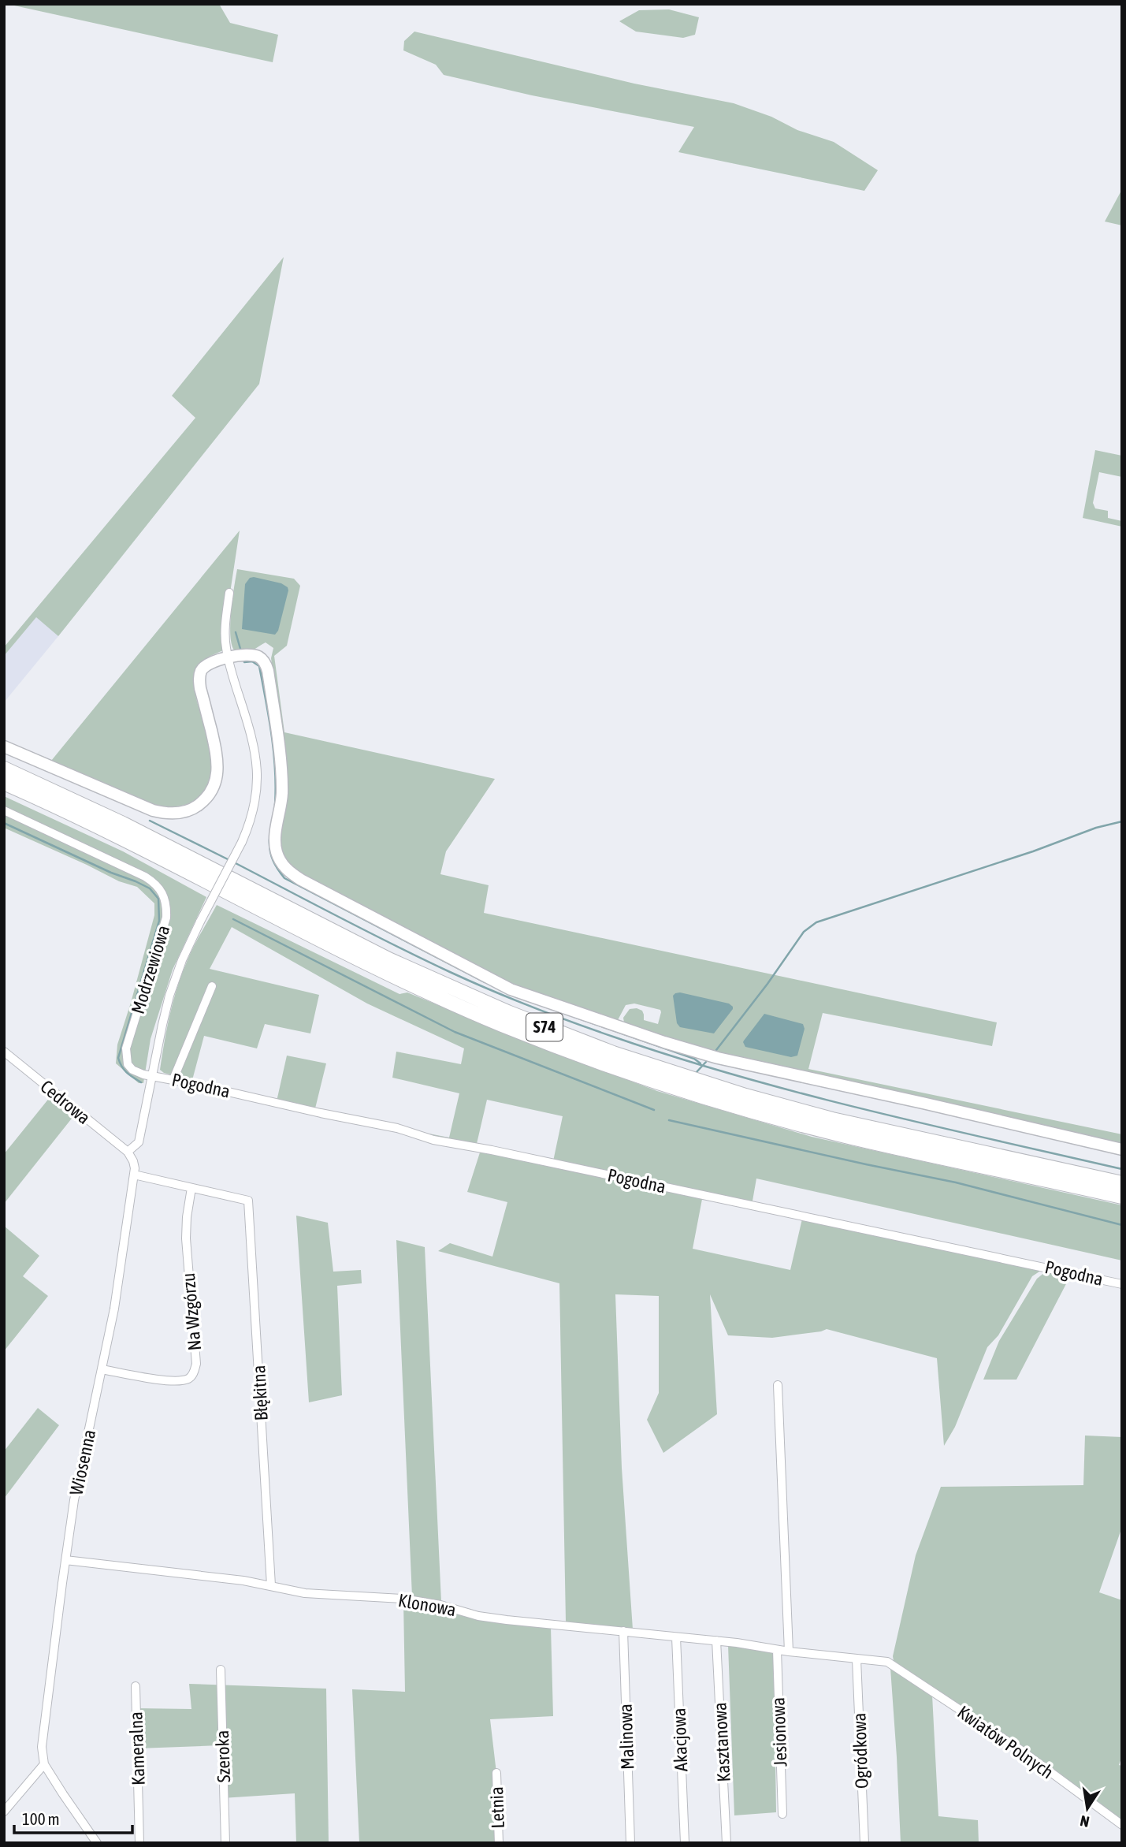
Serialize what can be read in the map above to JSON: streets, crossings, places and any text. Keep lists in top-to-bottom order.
{
  "streets": {
    "highway": ["S74"],
    "street": [
      "Modrzewiowa",
      "Pogodna",
      "Cedrowa",
      "Na Wzgórzu",
      "Błękitna",
      "Wiosenna",
      "Klonowa",
      "Jesionowa",
      "Malinowa",
      "Akacjowa",
      "Kasztanowa",
      "Kwiatów Polnych",
      "Kameralna",
      "Ogródkowa",
      "Szeroka",
      "Letnia"
    ]
  },
  "crossings": [
    ["Modrzewiowa", "Pogodna"],
    ["Cedrowa", "Wiosenna"],
    ["Na Wzgórzu", "Błękitna"],
    ["Na Wzgórzu", "Wiosenna"],
    ["Błękitna", "Klonowa"],
    ["Wiosenna", "Klonowa"],
    ["Klonowa", "Jesionowa"],
    ["Klonowa", "Malinowa"],
    ["Klonowa", "Akacjowa"],
    ["Klonowa", "Kasztanowa"],
    ["Klonowa", "Kwiatów Polnych"],
    ["Klonowa", "Ogródkowa"]
  ],
  "scale_bar": "100 m",
  "north": "bottom"
}
